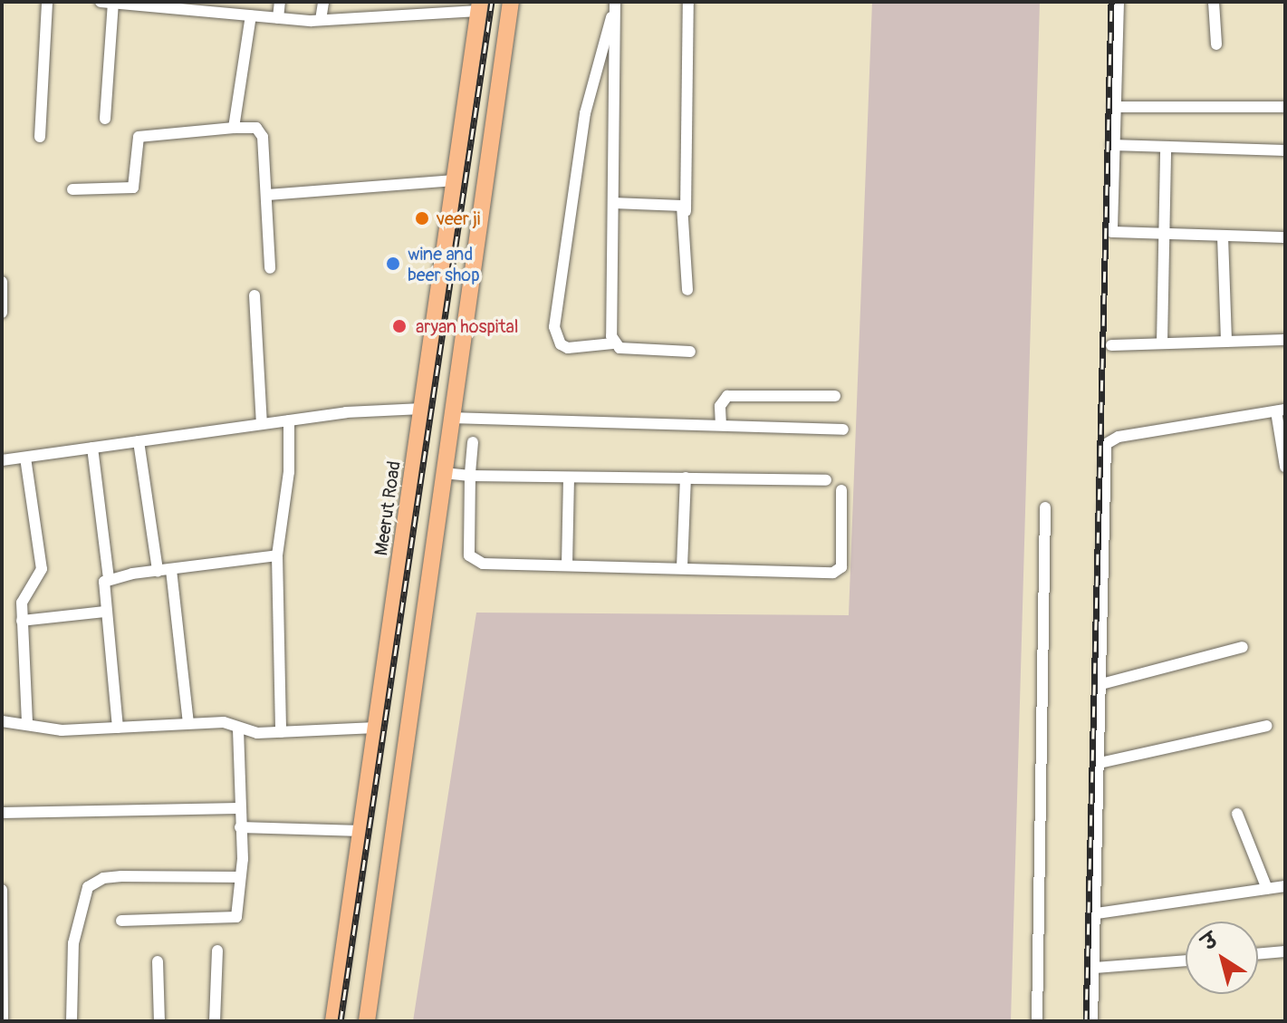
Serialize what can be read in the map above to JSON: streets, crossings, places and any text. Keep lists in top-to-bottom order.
{
  "streets": {
    "highway": ["Meerut Road"]
  },
  "places": ["veer ji", "wine and beer shop", "aryan hospital"],
  "north": "top left"
}
